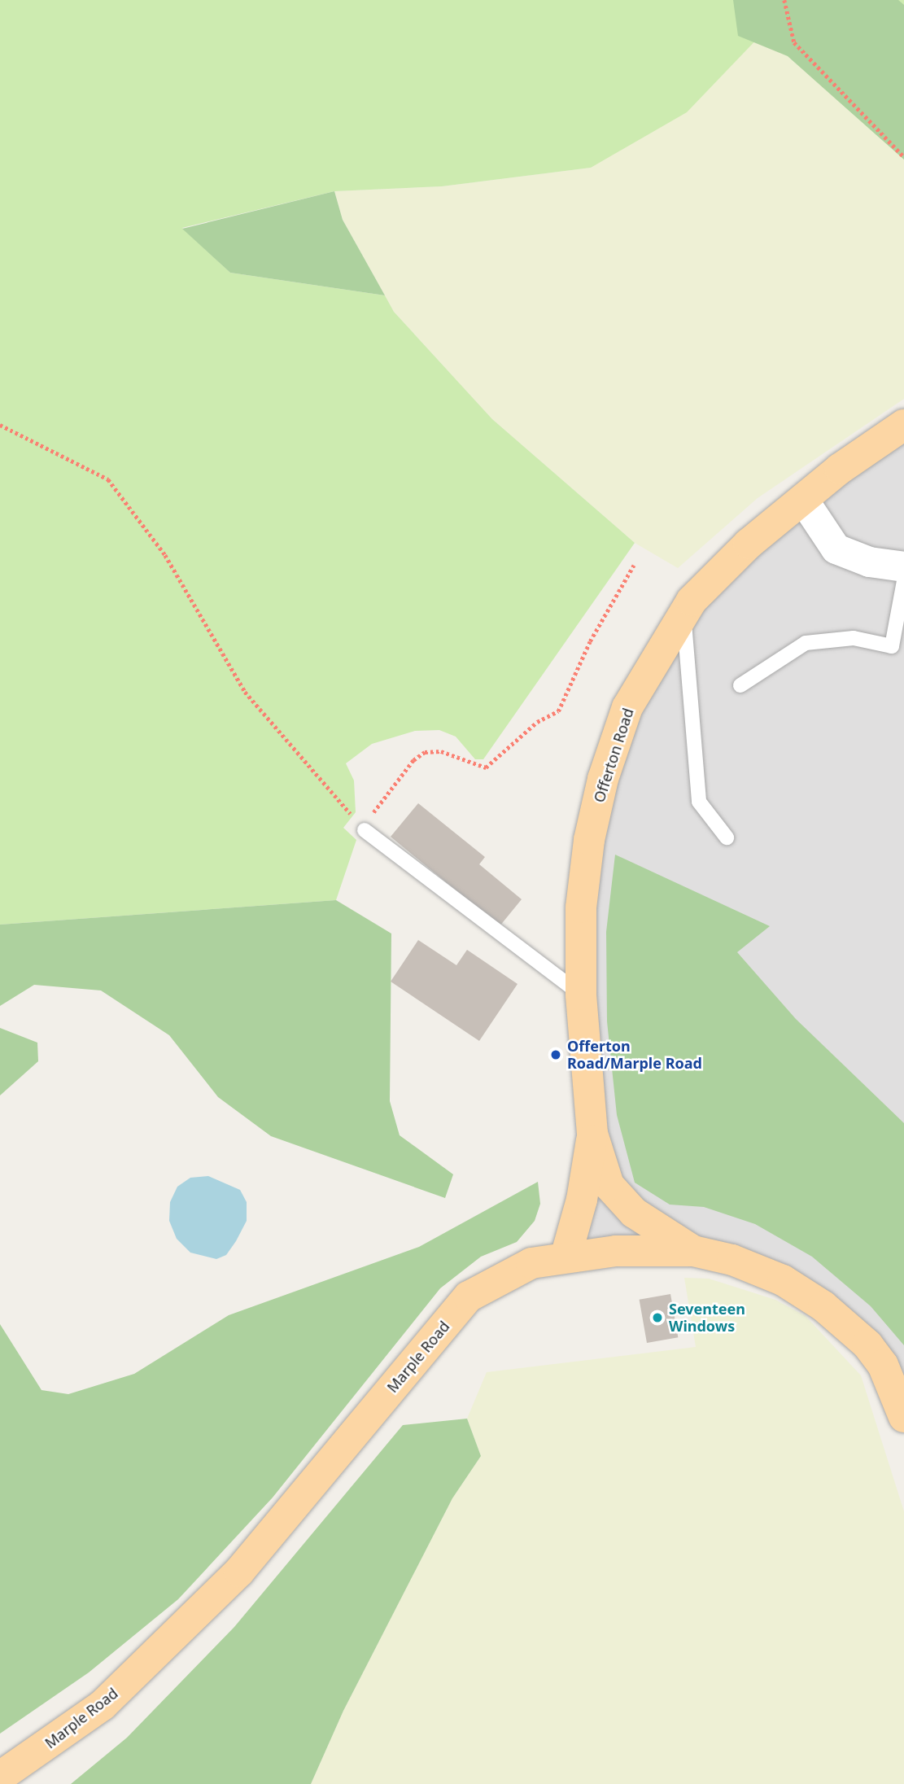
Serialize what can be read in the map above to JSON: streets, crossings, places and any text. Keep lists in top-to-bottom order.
{
  "streets": {
    "main road": ["Offerton Road", "Marple Road"]
  },
  "crossings": [
    ["Offerton Road", "Marple Road"]
  ],
  "places": ["Offerton Road/Marple Road", "Seventeen Windows"]
}
